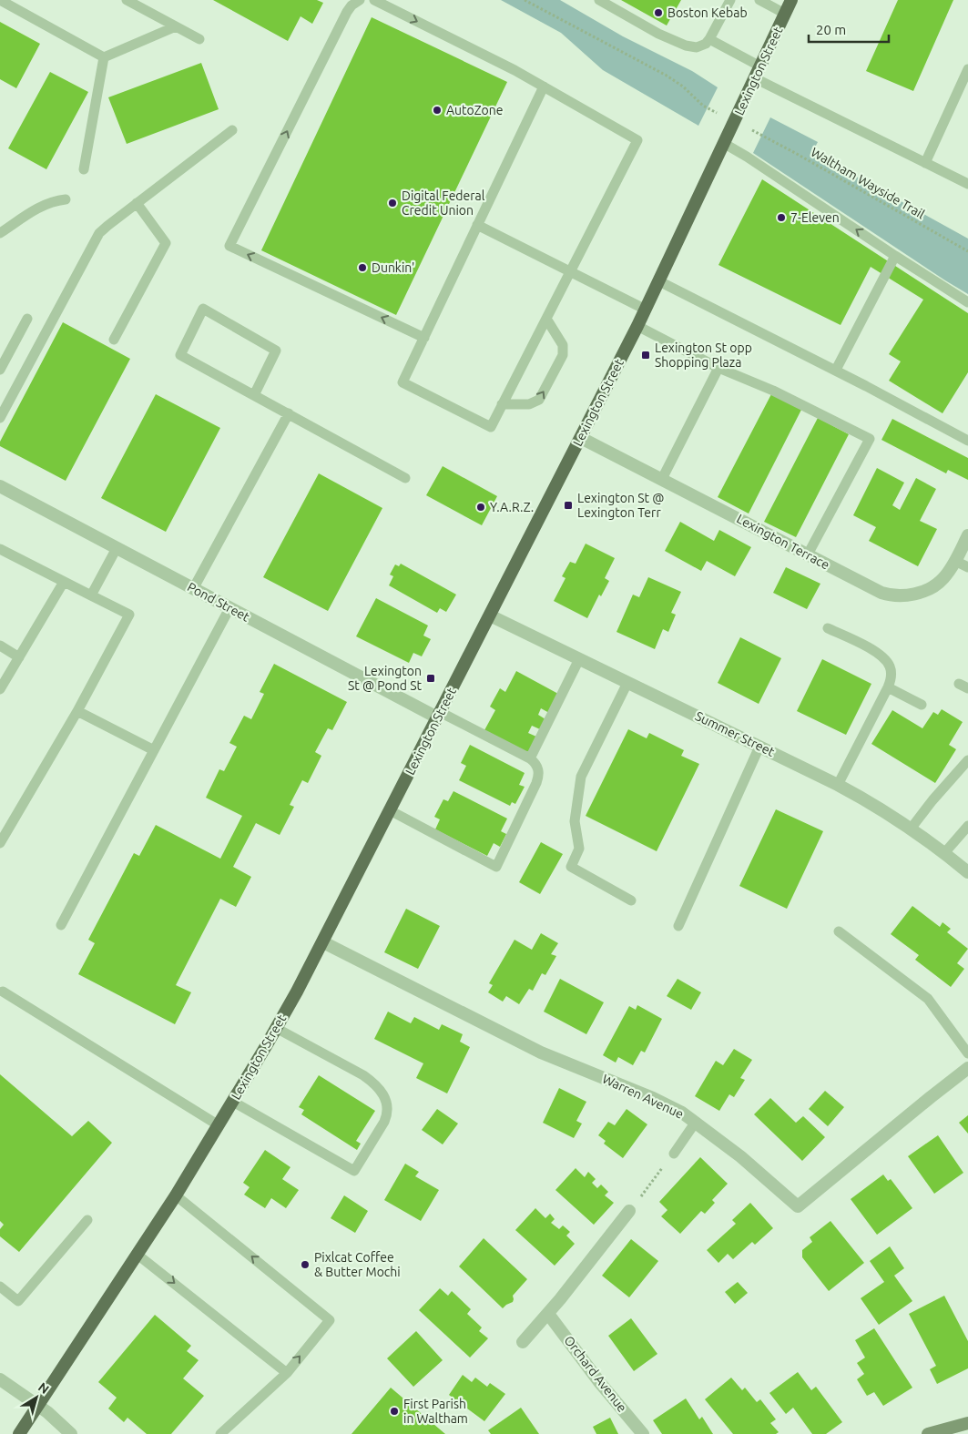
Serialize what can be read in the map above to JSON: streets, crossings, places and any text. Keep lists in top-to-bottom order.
{
  "streets": {
    "main road": ["Lexington Street"],
    "street": [
      "Lexington Terrace",
      "Pond Street",
      "Summer Street",
      "Warren Avenue",
      "Orchard Avenue"
    ],
    "path": ["Waltham Wayside Trail"]
  },
  "crossings": [
    ["Lexington Street", "Lexington Terrace"],
    ["Lexington Street", "Pond Street"],
    ["Lexington Street", "Summer Street"],
    ["Lexington Street", "Warren Avenue"]
  ],
  "places": {
    "other": [
      "Boston Kebab",
      "AutoZone",
      "Digital Federal Credit Union",
      "7-Eleven",
      "Dunkin'",
      "Y.A.R.Z.",
      "Pixlcat Coffee & Butter Mochi",
      "First Parish in Waltham"
    ],
    "transit": ["Lexington St opp Shopping Plaza", "Lexington St @ Lexington Terr", "Lexington St @ Pond St"]
  },
  "scale_bar": "20 m",
  "north": "top right"
}
